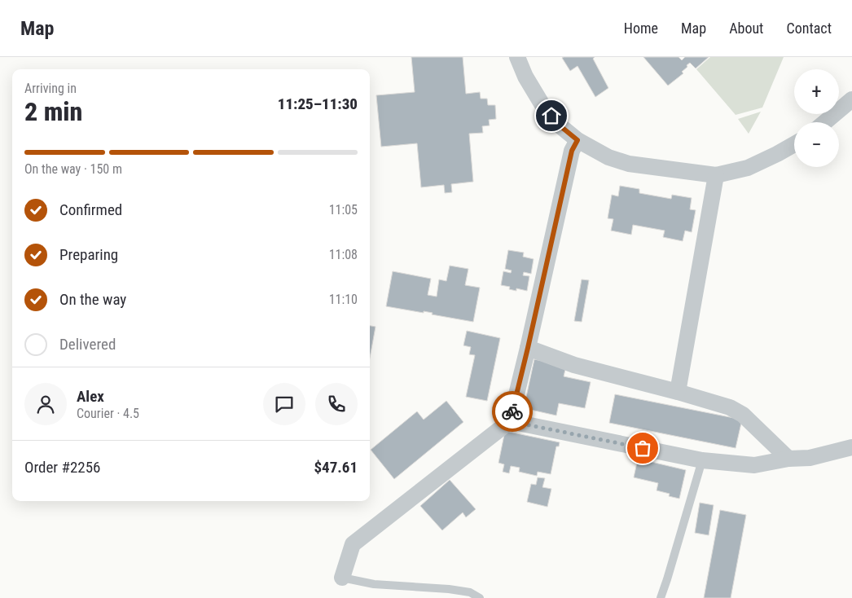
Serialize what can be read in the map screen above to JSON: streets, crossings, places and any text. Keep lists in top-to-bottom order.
{
  "page": {
    "header": "Map",
    "nav": [
      "Home",
      "Map",
      "About",
      "Contact"
    ],
    "map_buttons": ["+", "−"],
    "heading": ["2 min", "Arriving in", "11:25–11:30"],
    "panel": [
      "Alex",
      "Courier · 4.5",
      "Order #2256",
      "$47.61"
    ],
    "bar": "On the way · 150 m",
    "list": [
      ["Confirmed", "11:05"],
      ["Preparing", "11:08"],
      ["On the way", "11:10"],
      "Delivered"
    ]
  }
}
